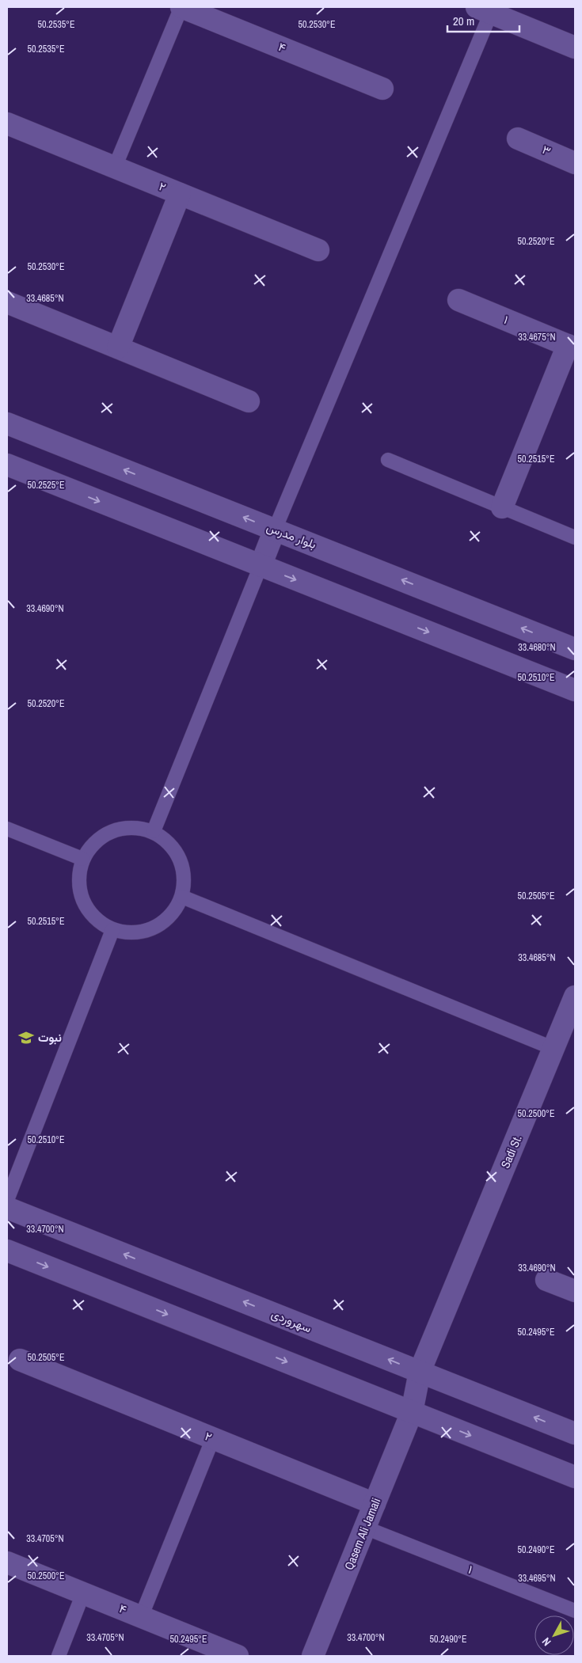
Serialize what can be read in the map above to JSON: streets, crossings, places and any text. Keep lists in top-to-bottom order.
{
  "streets": {
    "street": [
      "۴",
      "۳",
      "۲",
      "۱",
      "بلوار مدرس",
      "Sadi St.",
      "سهروردی",
      "Qasem Ali Jamali"
    ]
  },
  "crossings": [
    ["۲", "Qasem Ali Jamali"],
    ["۱", "Qasem Ali Jamali"],
    ["Sadi St.", "سهروردی"],
    ["Sadi St.", "Qasem Ali Jamali"]
  ],
  "places": {
    "school or university": ["نبوت"]
  },
  "scale_bar": "20 m",
  "north": "bottom left",
  "coordinates": [
    "50.2535°E",
    "50.2530°E",
    "50.2520°E",
    "33.4685°N",
    "33.4675°N",
    "50.2515°E",
    "50.2525°E",
    "33.4690°N",
    "33.4680°N",
    "50.2510°E",
    "50.2505°E",
    "50.2500°E",
    "33.4700°N",
    "50.2495°E",
    "33.4705°N",
    "50.2490°E",
    "33.4695°N"
  ]
}
